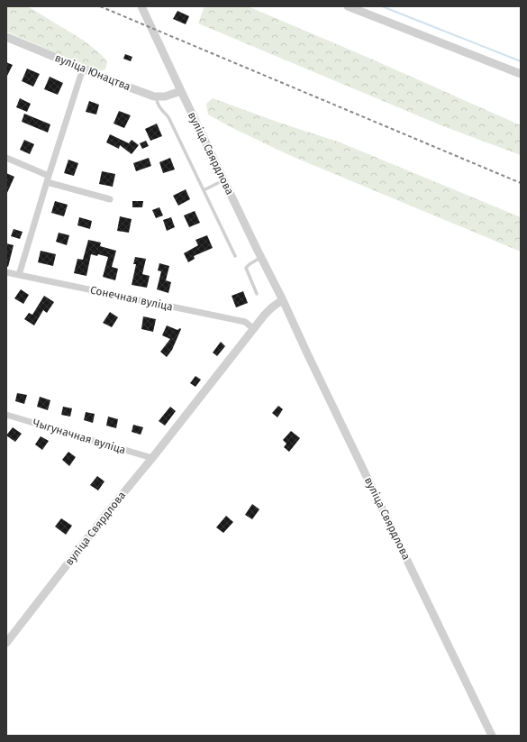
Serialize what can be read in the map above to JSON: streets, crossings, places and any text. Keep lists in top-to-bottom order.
{
  "streets": {
    "street": [
      "вуліца Юнацтва",
      "вуліца Свярдлова",
      "Сонечная вуліца",
      "Чыгуначная вуліца"
    ]
  },
  "crossings": [
    ["вуліца Свярдлова", "Сонечная вуліца"],
    ["вуліца Свярдлова", "Чыгуначная вуліца"]
  ]
}
